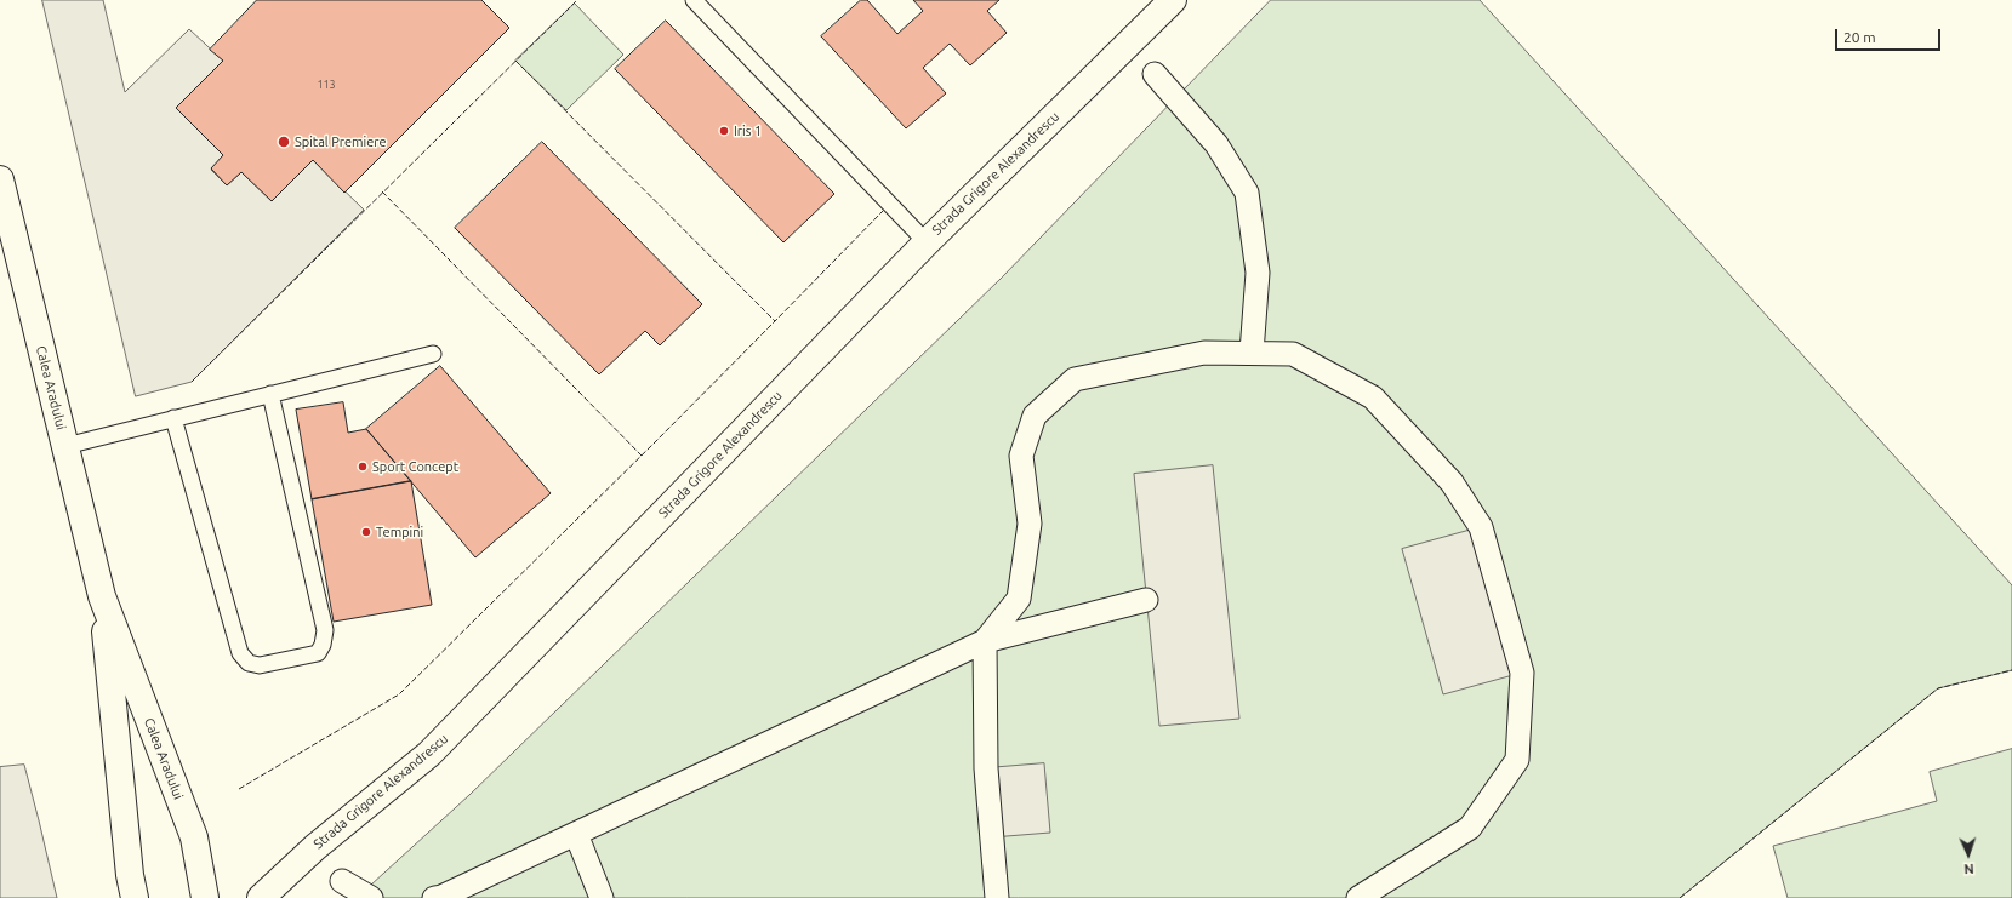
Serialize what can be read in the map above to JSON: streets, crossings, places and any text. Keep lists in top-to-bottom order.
{
  "streets": {
    "main road": ["Strada Grigore Alexandrescu", "Calea Aradului"]
  },
  "places": [
    "Iris 1",
    "Spital Premiere",
    "Sport Concept",
    "Tempini"
  ],
  "house_numbers": ["113"],
  "scale_bar": "20 m",
  "north": "bottom"
}
